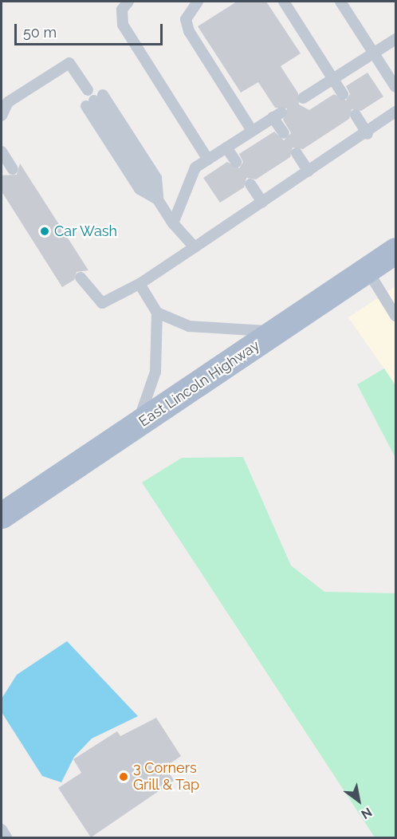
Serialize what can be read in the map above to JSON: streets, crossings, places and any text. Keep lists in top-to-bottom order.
{
  "streets": {
    "main road": ["East Lincoln Highway"]
  },
  "places": ["Car Wash", "3 Corners Grill & Tap"],
  "scale_bar": "50 m",
  "north": "bottom right"
}
